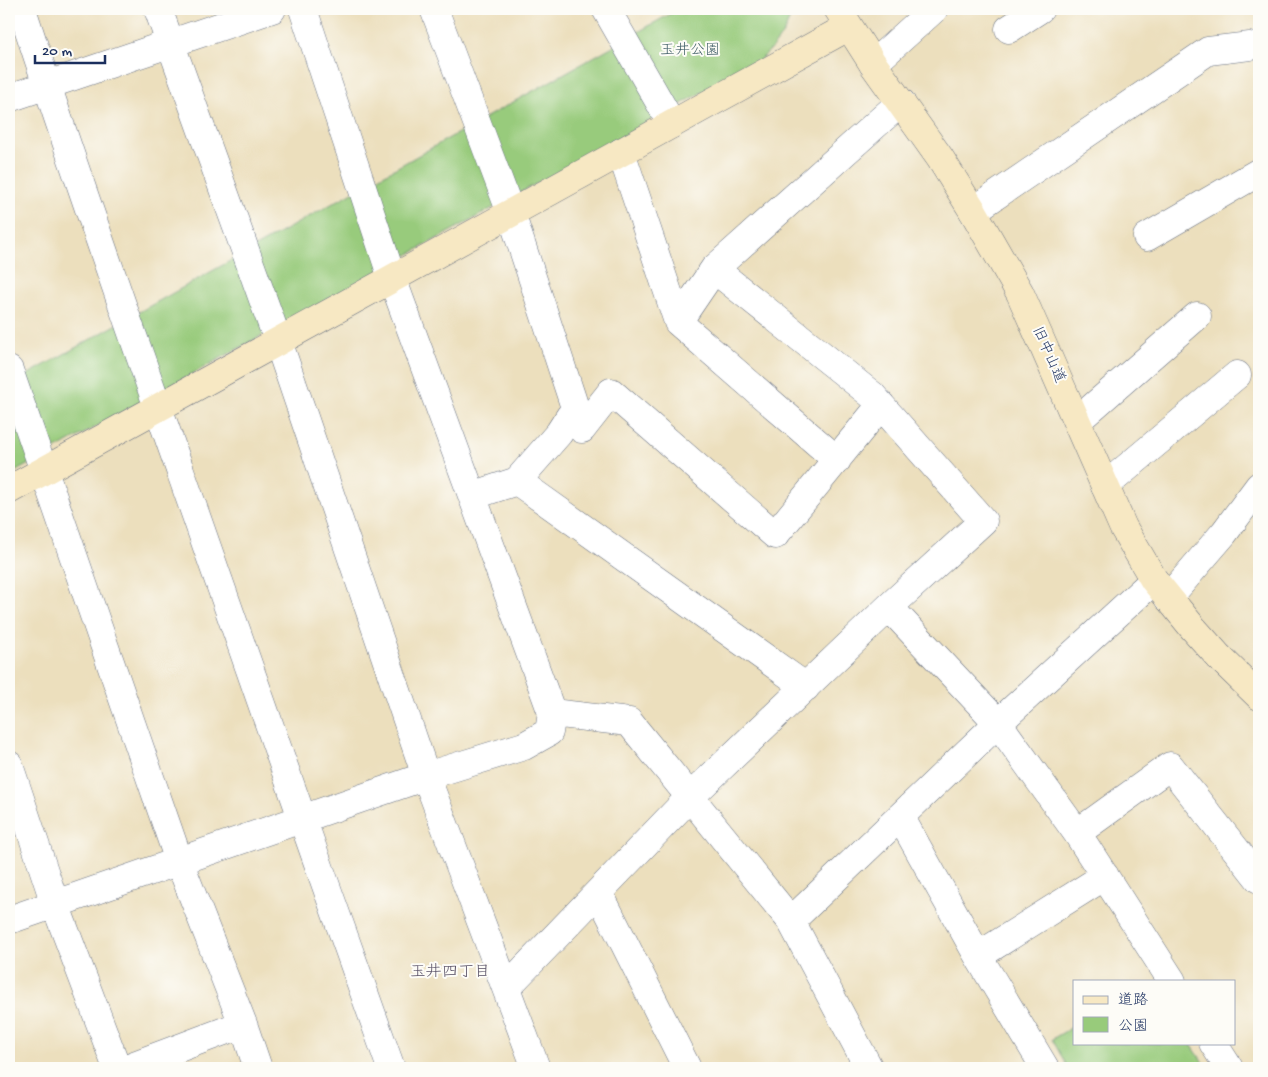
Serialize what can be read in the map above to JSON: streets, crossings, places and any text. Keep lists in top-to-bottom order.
{
  "streets": {
    "street": ["旧中山道"]
  },
  "districts": ["玉井四丁目"],
  "parks": ["玉井公園"],
  "legend": ["道路", "公園"],
  "scale_bar": "20 m"
}
